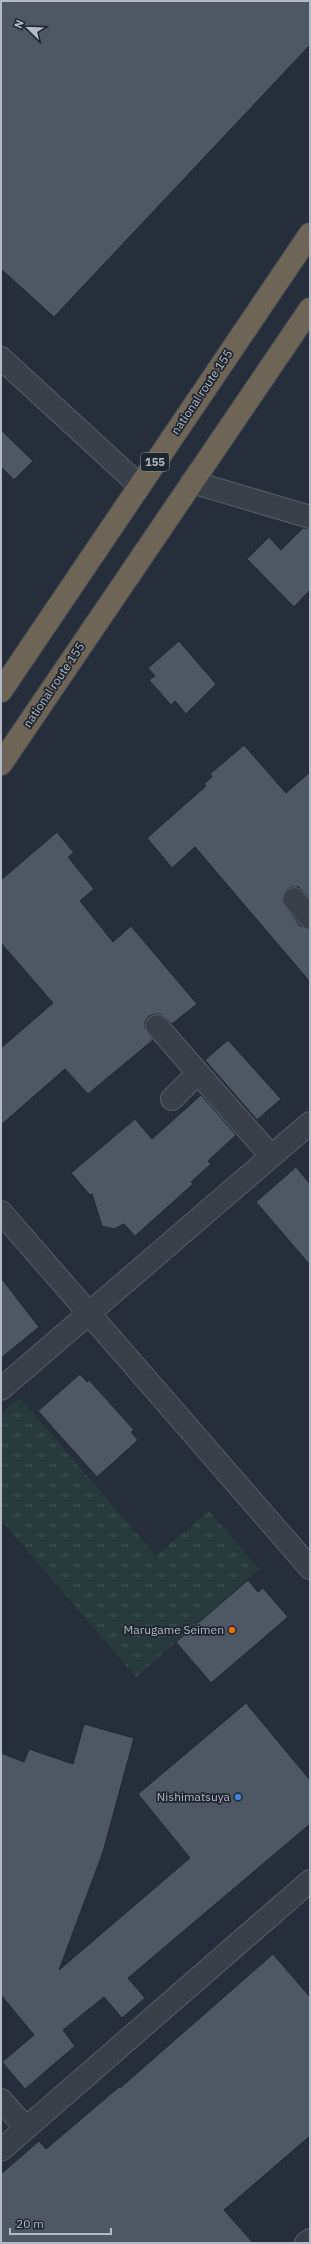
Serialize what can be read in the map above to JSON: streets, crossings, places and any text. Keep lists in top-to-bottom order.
{
  "streets": {
    "highway": ["national route 155", "155"]
  },
  "places": ["Marugame Seimen", "Nishimatsuya"],
  "scale_bar": "20 m",
  "north": "top left"
}
